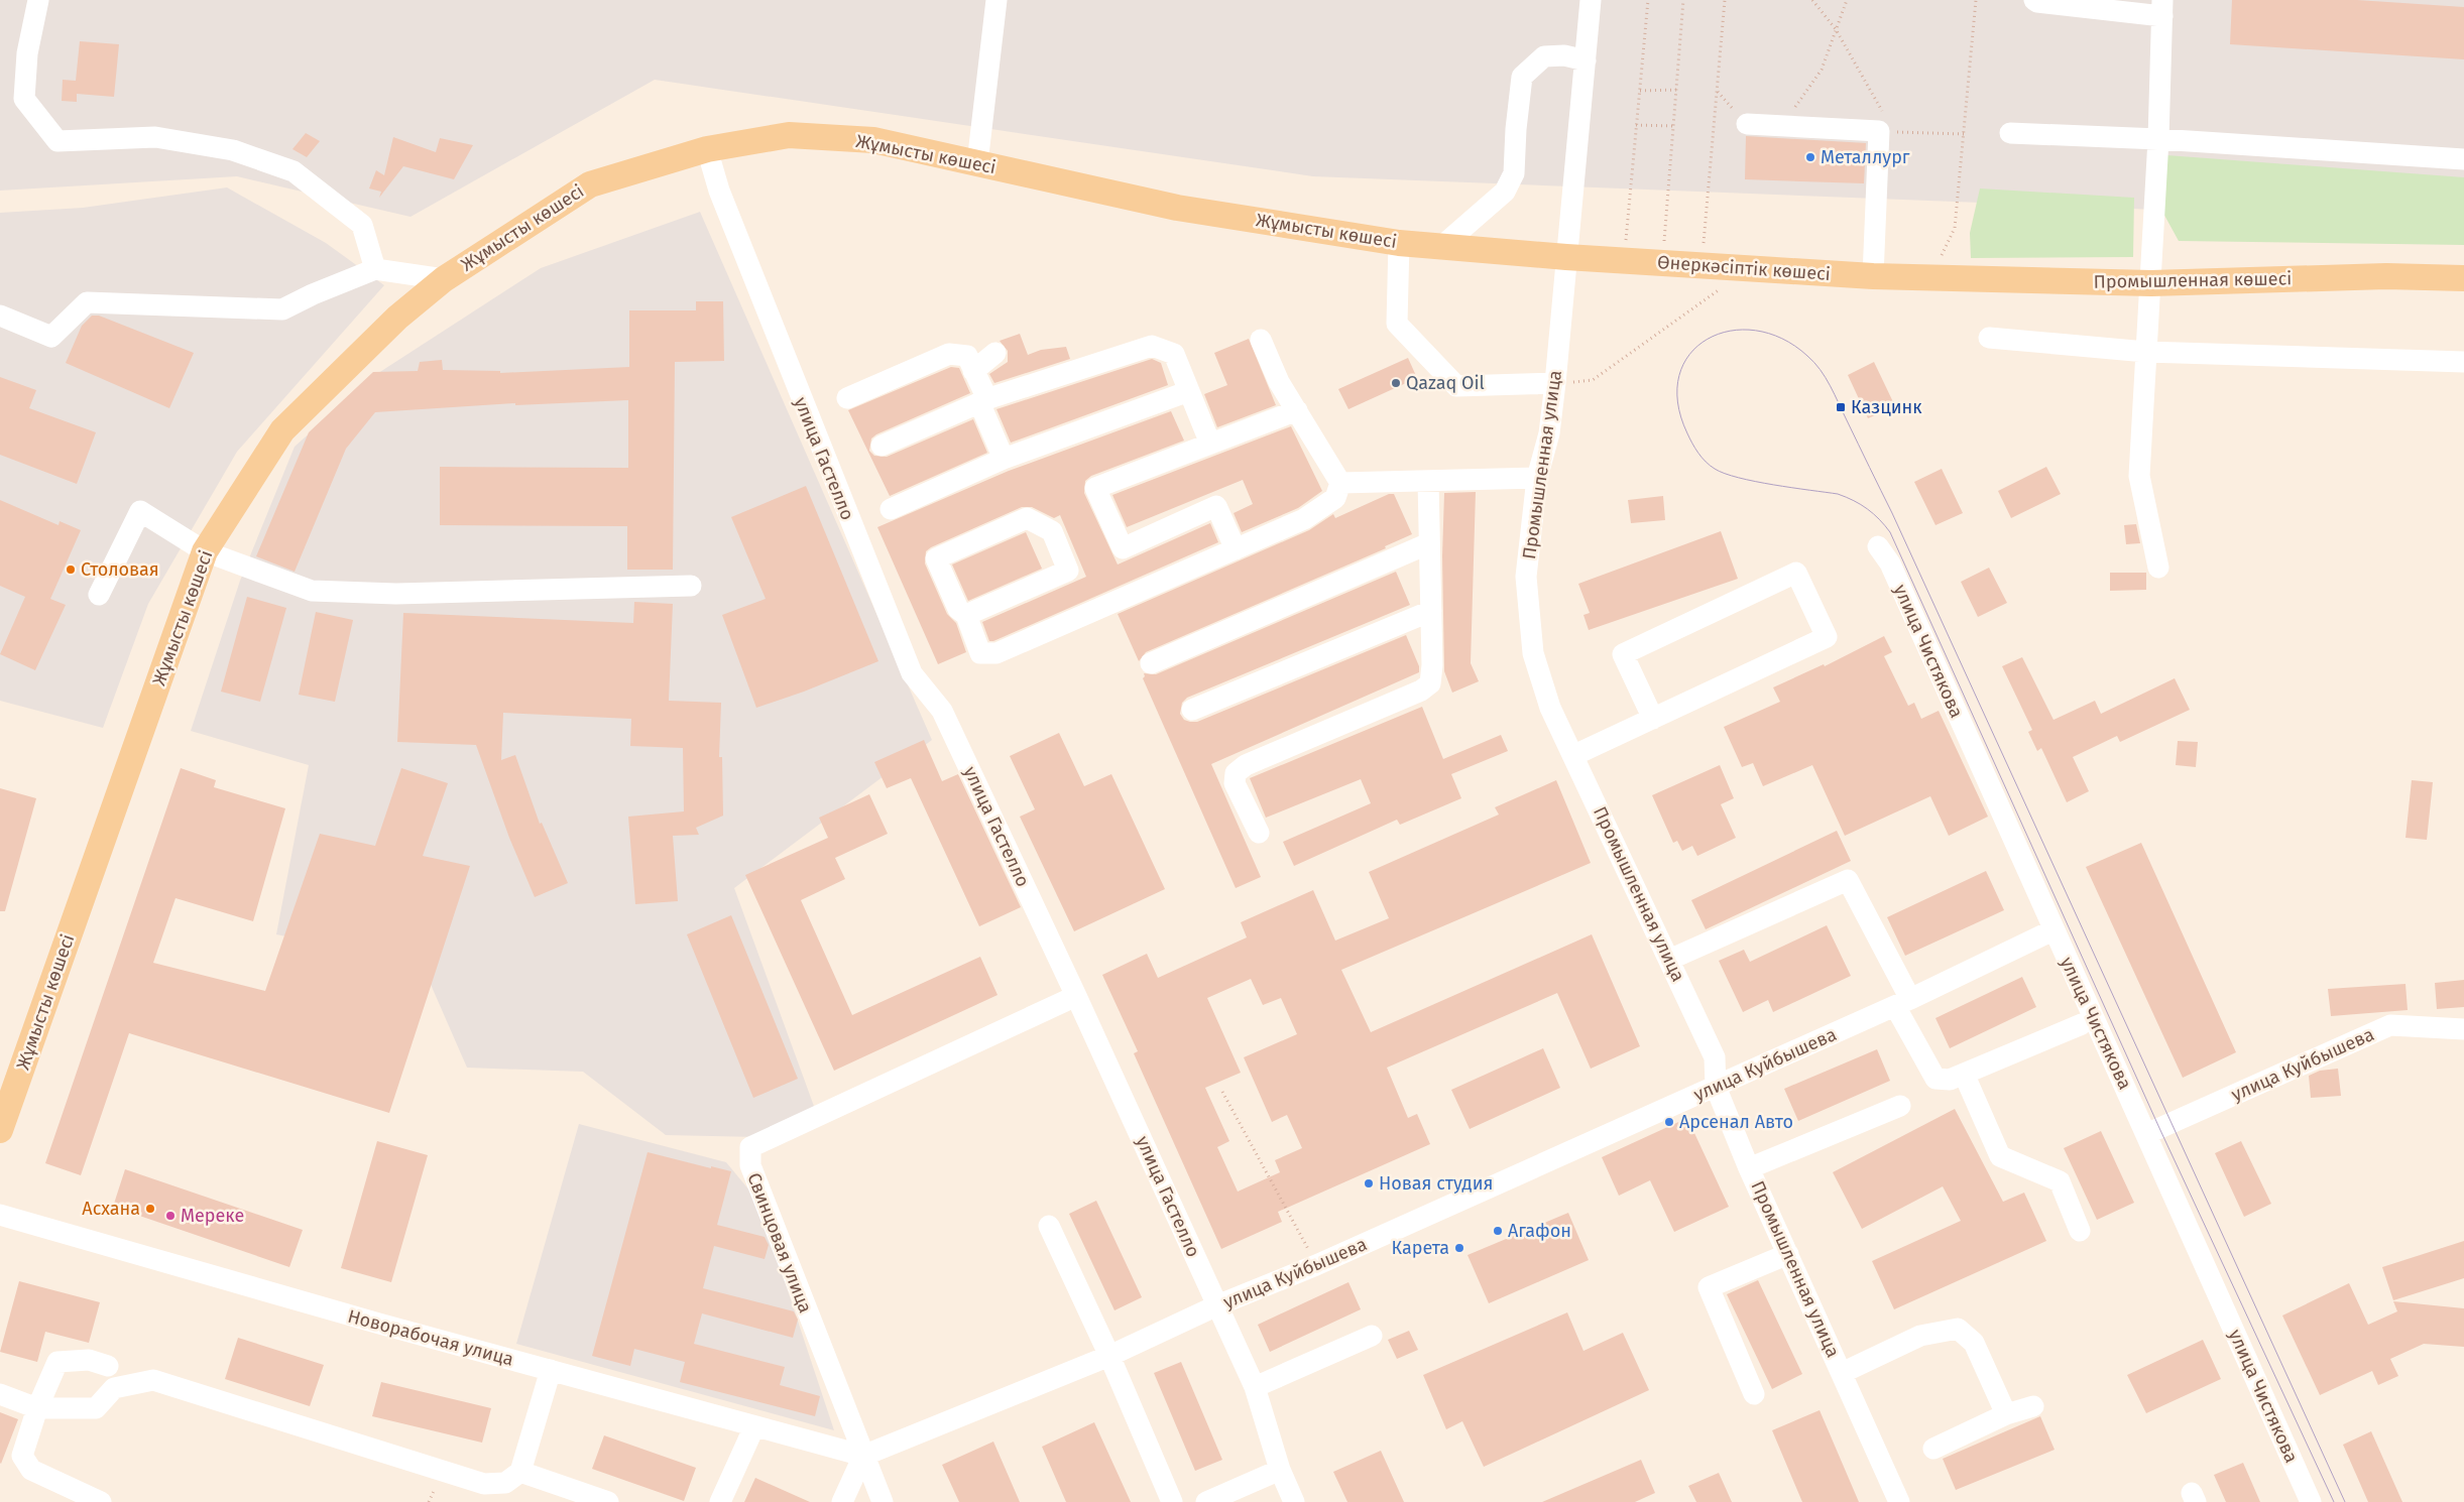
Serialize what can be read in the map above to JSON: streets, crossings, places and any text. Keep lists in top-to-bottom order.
{
  "streets": {
    "main road": ["Жұмысты көшесі", "Өнеркәсіптік көшесі", "Промышленная көшесі"],
    "street": [
      "улица Гастелло",
      "Промышленная улица",
      "улица Чистякова",
      "улица Куйбышева",
      "Свинцовая улица",
      "Новорабочая улица"
    ]
  },
  "crossings": [
    ["Жұмысты көшесі", "Өнеркәсіптік көшесі"],
    ["Жұмысты көшесі", "улица Гастелло"],
    ["Жұмысты көшесі", "Промышленная улица"],
    ["Өнеркәсіптік көшесі", "Промышленная көшесі"],
    ["Өнеркәсіптік көшесі", "Промышленная улица"],
    ["улица Гастелло", "улица Куйбышева"],
    ["улица Гастелло", "Свинцовая улица"],
    ["Промышленная улица", "улица Куйбышева"],
    ["улица Чистякова", "улица Куйбышева"],
    ["улица Куйбышева", "Свинцовая улица"],
    ["улица Куйбышева", "Новорабочая улица"],
    ["Свинцовая улица", "Новорабочая улица"]
  ],
  "places": {
    "other": [
      "Металлург",
      "Qazaq Oil",
      "Столовая",
      "Арсенал Авто",
      "Новая студия",
      "Асхана",
      "Мереке",
      "Агафон",
      "Карета"
    ],
    "transit": ["Казцинк"]
  }
}
